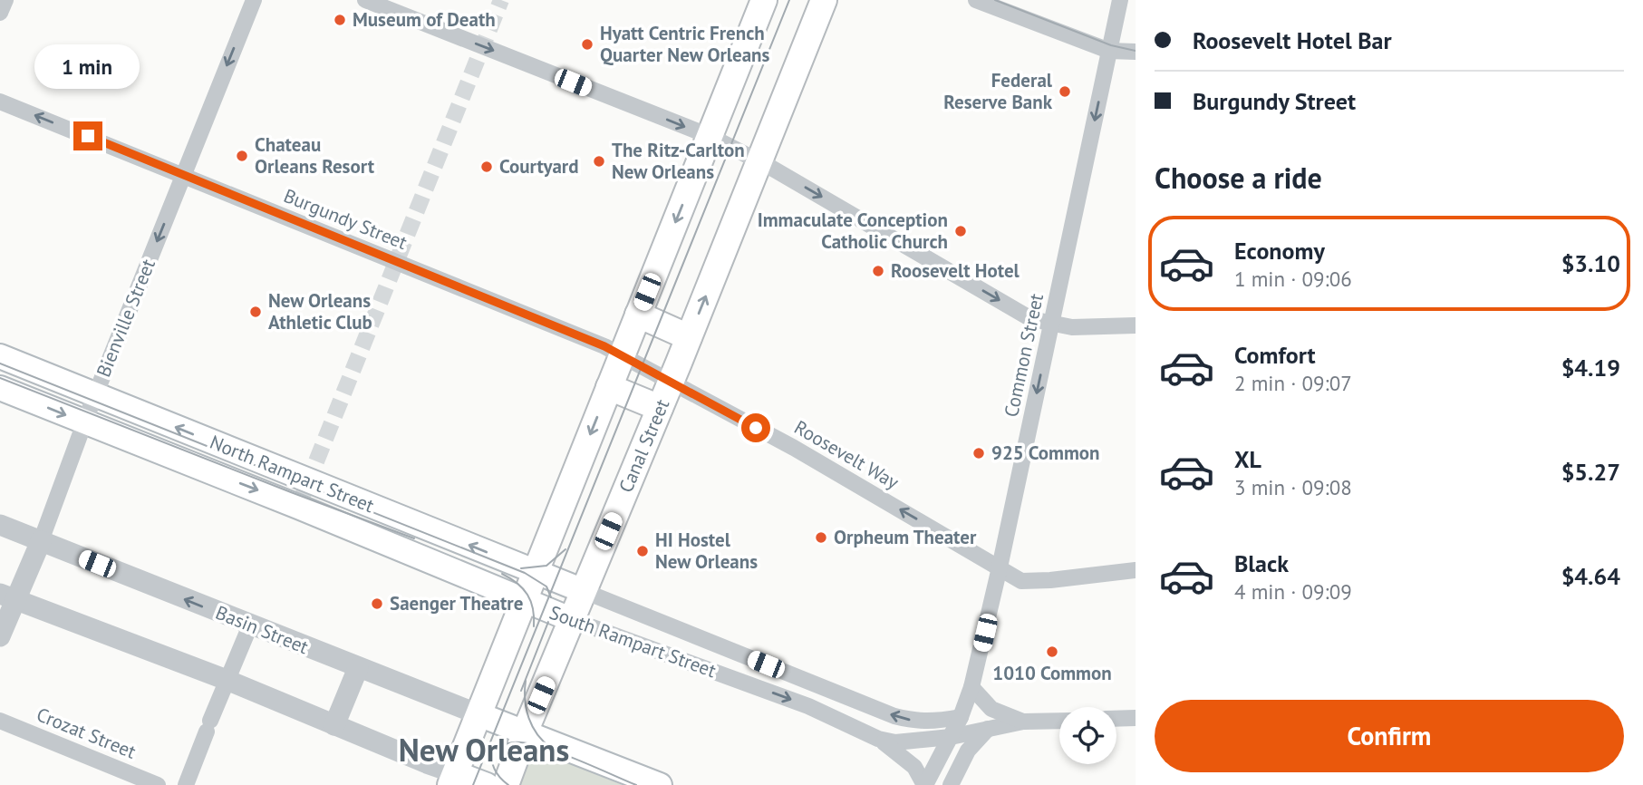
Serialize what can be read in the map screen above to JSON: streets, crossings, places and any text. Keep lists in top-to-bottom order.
{
  "streets": {
    "main road": [
      "Canal Street",
      "North Rampart Street",
      "Basin Street",
      "South Rampart Street"
    ],
    "street": [
      "Burgundy Street",
      "Bienville Street",
      "Common Street",
      "Roosevelt Way",
      "Crozat Street"
    ]
  },
  "crossings": [
    ["Burgundy Street", "Bienville Street"],
    ["Burgundy Street", "Canal Street"],
    ["Burgundy Street", "Roosevelt Way"],
    ["Bienville Street", "North Rampart Street"],
    ["Bienville Street", "Basin Street"],
    ["Common Street", "Roosevelt Way"],
    ["Common Street", "South Rampart Street"],
    ["Canal Street", "Roosevelt Way"],
    ["Canal Street", "North Rampart Street"],
    ["Canal Street", "Basin Street"],
    ["Canal Street", "South Rampart Street"],
    ["North Rampart Street", "South Rampart Street"]
  ],
  "one_way": ["Bienville Street", "Common Street", "Roosevelt Way"],
  "districts": ["New Orleans"],
  "places": [
    "Museum of Death",
    "Hyatt Centric French Quarter New Orleans",
    "Federal Reserve Bank",
    "Chateau Orleans Resort",
    "The Ritz-Carlton New Orleans",
    "Courtyard",
    "Immaculate Conception Catholic Church",
    "Roosevelt Hotel",
    "New Orleans Athletic Club",
    "925 Common",
    "Orpheum Theater",
    "HI Hostel New Orleans",
    "Saenger Theatre",
    "1010 Common"
  ],
  "page": {
    "banner": ["Roosevelt Hotel Bar", "Burgundy Street"],
    "bubble": "1 min",
    "heading": "Choose a ride",
    "list": [
      {
        "name": "Economy",
        "note": "1 min · 09:06",
        "value": "$3.10"
      },
      {
        "name": "Comfort",
        "note": "2 min · 09:07",
        "value": "$4.19"
      },
      {
        "name": "XL",
        "note": "3 min · 09:08",
        "value": "$5.27"
      },
      {
        "name": "Black",
        "note": "4 min · 09:09",
        "value": "$4.64"
      }
    ],
    "buttons": "Confirm"
  }
}
